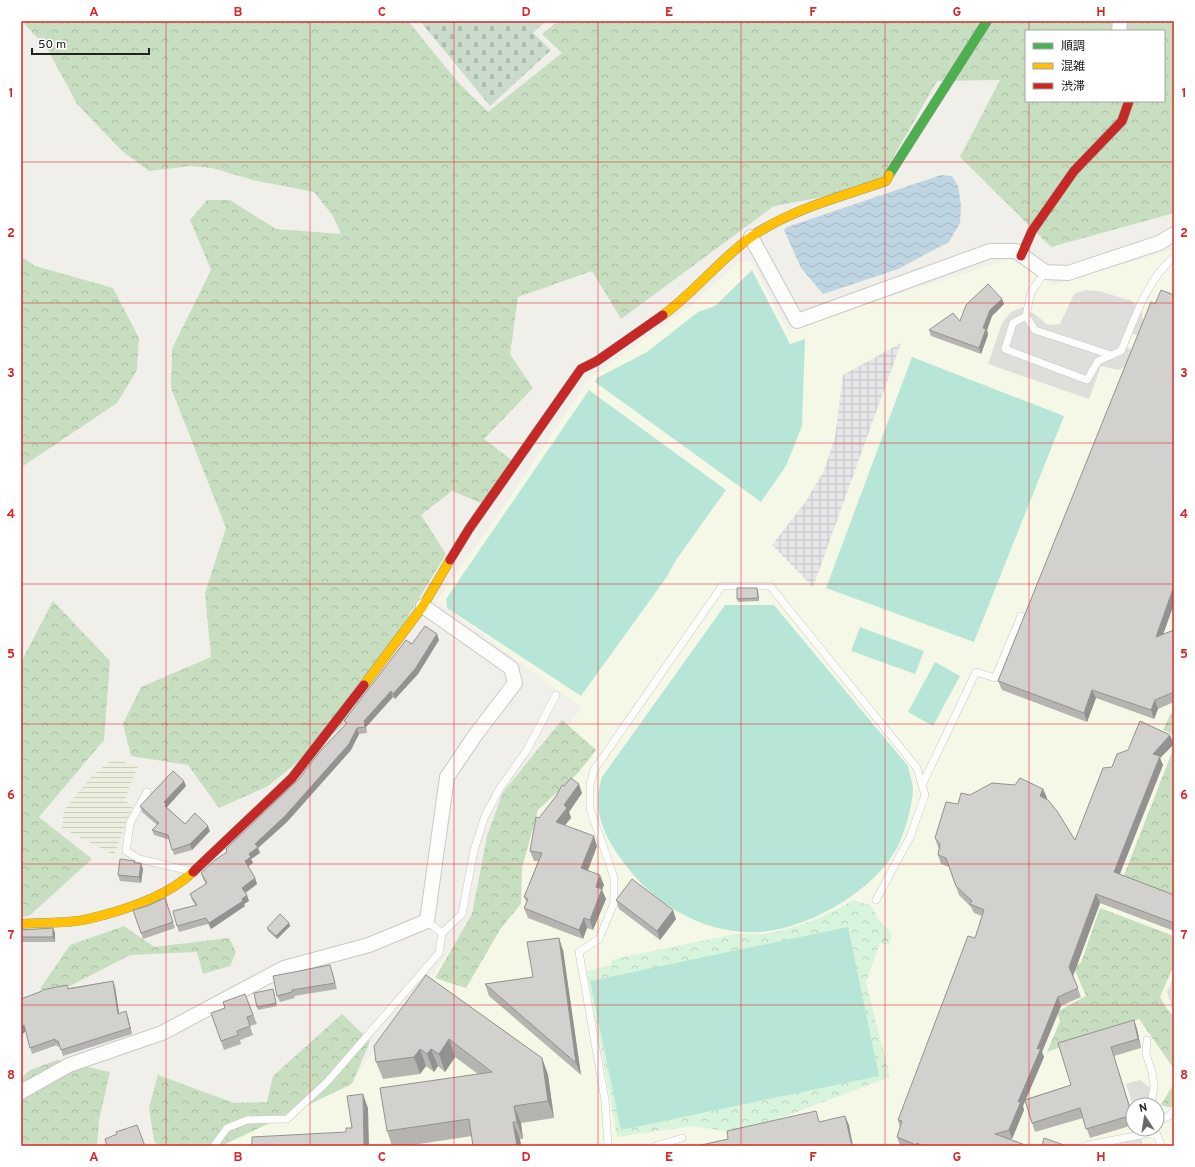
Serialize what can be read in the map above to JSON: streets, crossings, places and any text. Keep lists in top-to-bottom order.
{
  "legend": ["順調", "混雑", "渋滞"],
  "scale_bar": "50 m",
  "north": "top",
  "grid": {
    "columns": [
      "A",
      "B",
      "C",
      "D",
      "E",
      "F",
      "G",
      "H"
    ],
    "rows": [
      "1",
      "2",
      "3",
      "4",
      "5",
      "6",
      "7",
      "8"
    ]
  }
}
